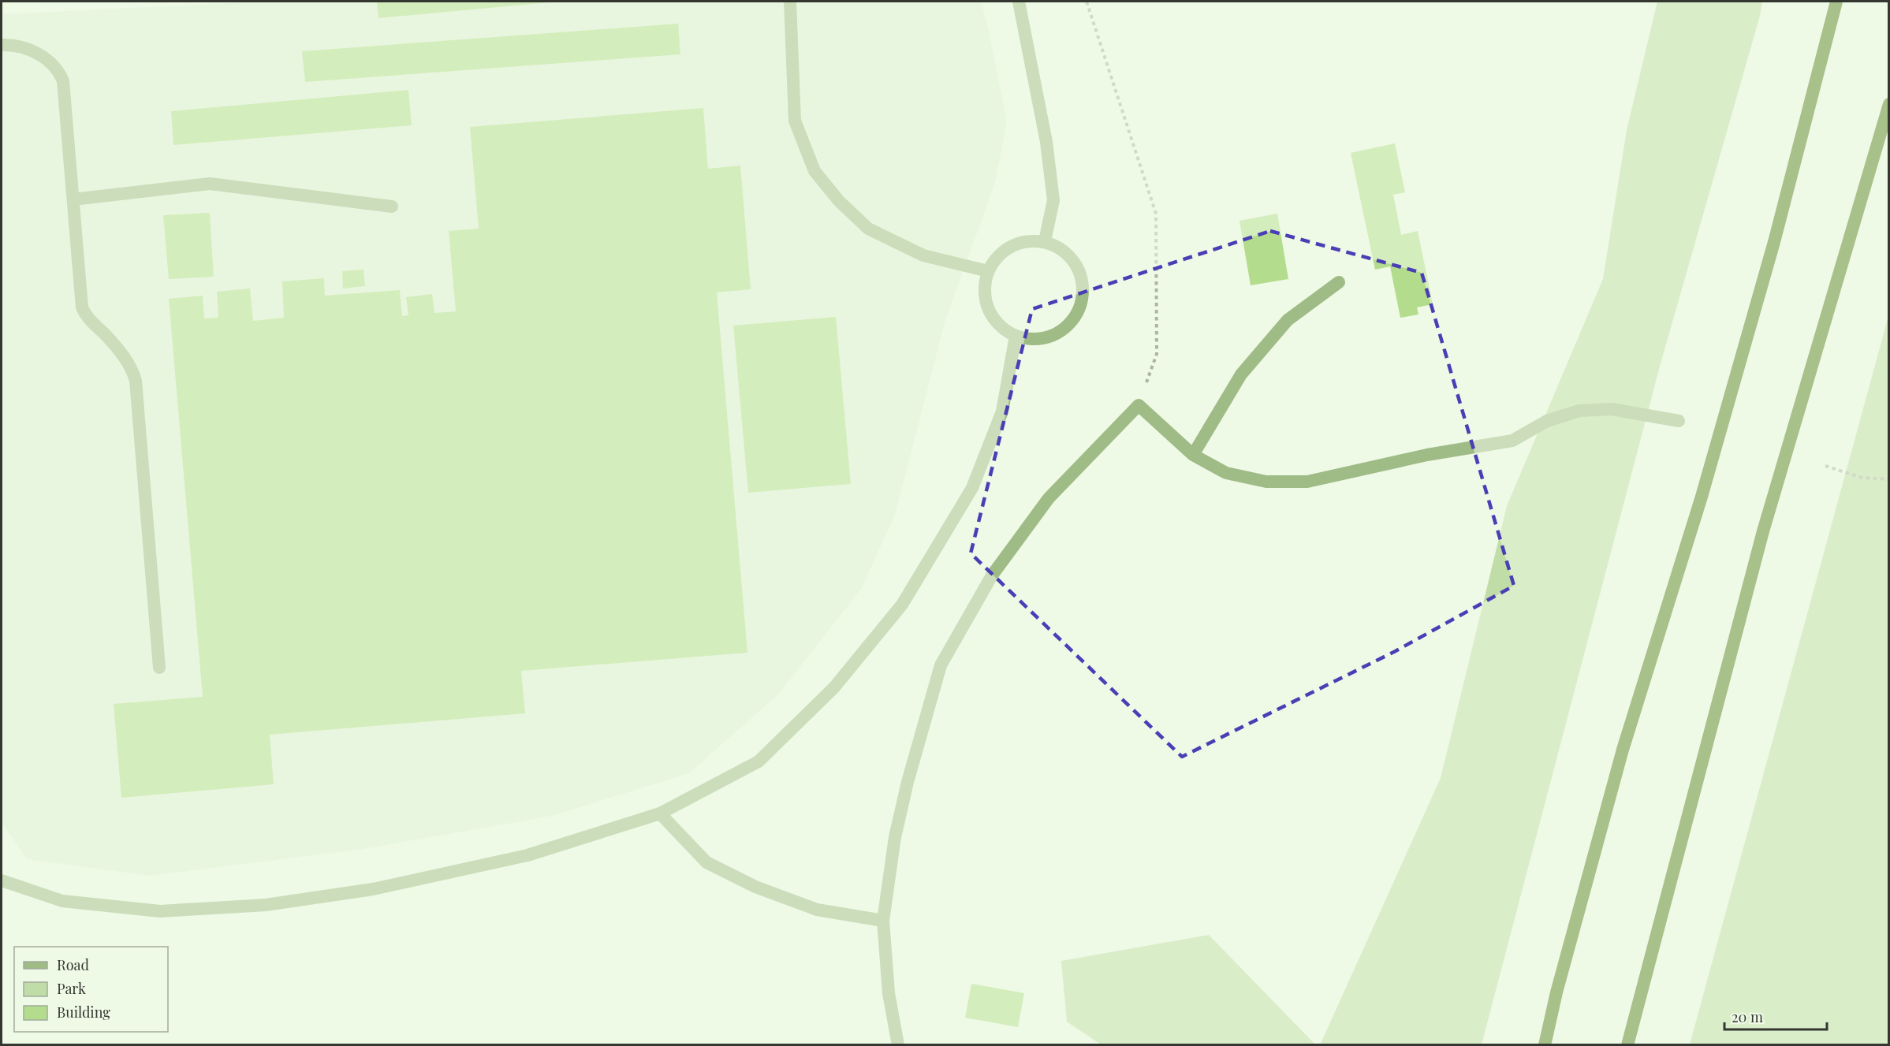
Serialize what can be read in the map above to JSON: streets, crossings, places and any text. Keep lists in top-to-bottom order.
{
  "legend": ["Road", "Park", "Building"],
  "scale_bar": "20 m"
}
